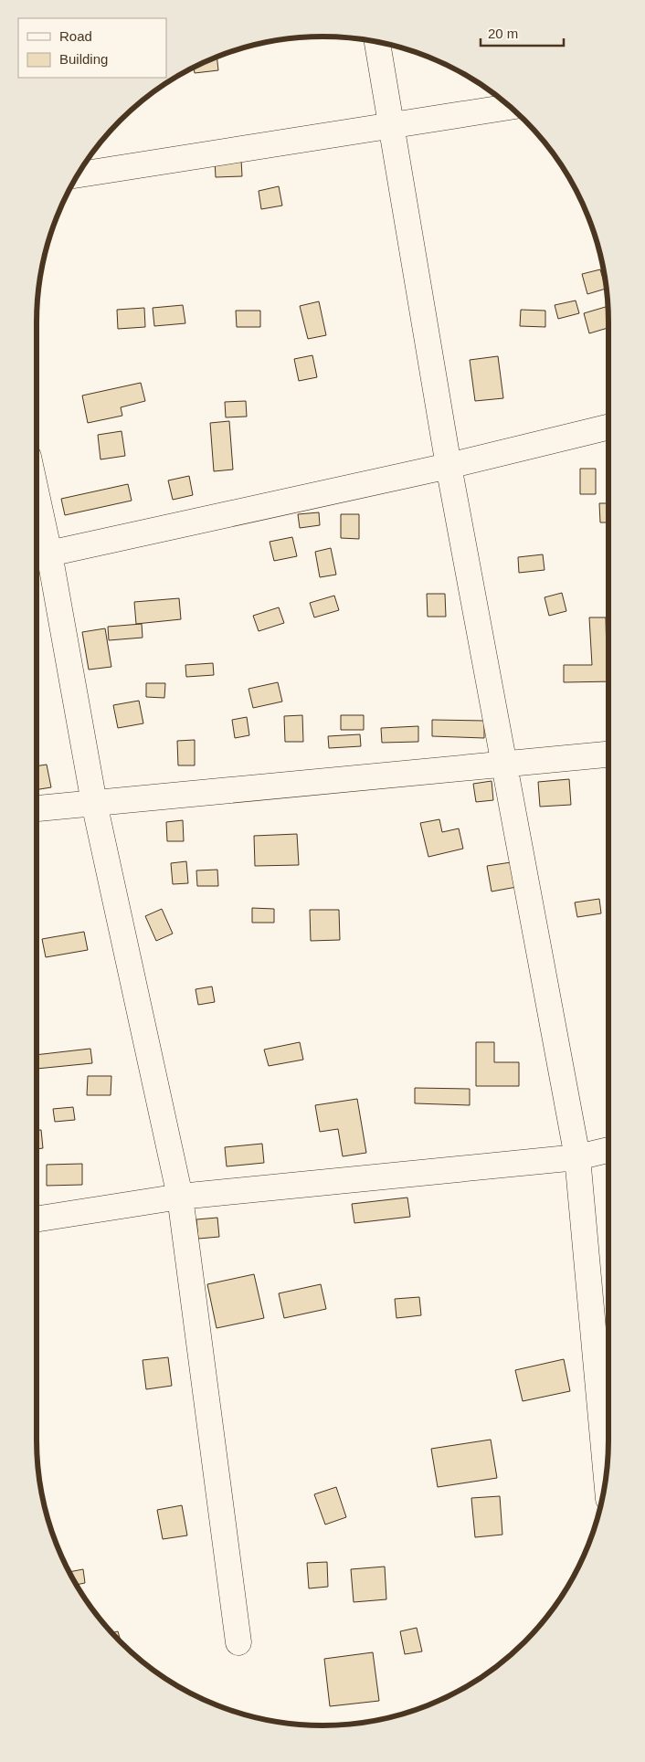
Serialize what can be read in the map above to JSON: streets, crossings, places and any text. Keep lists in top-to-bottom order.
{
  "legend": ["Road", "Building"],
  "scale_bar": "20 m"
}
